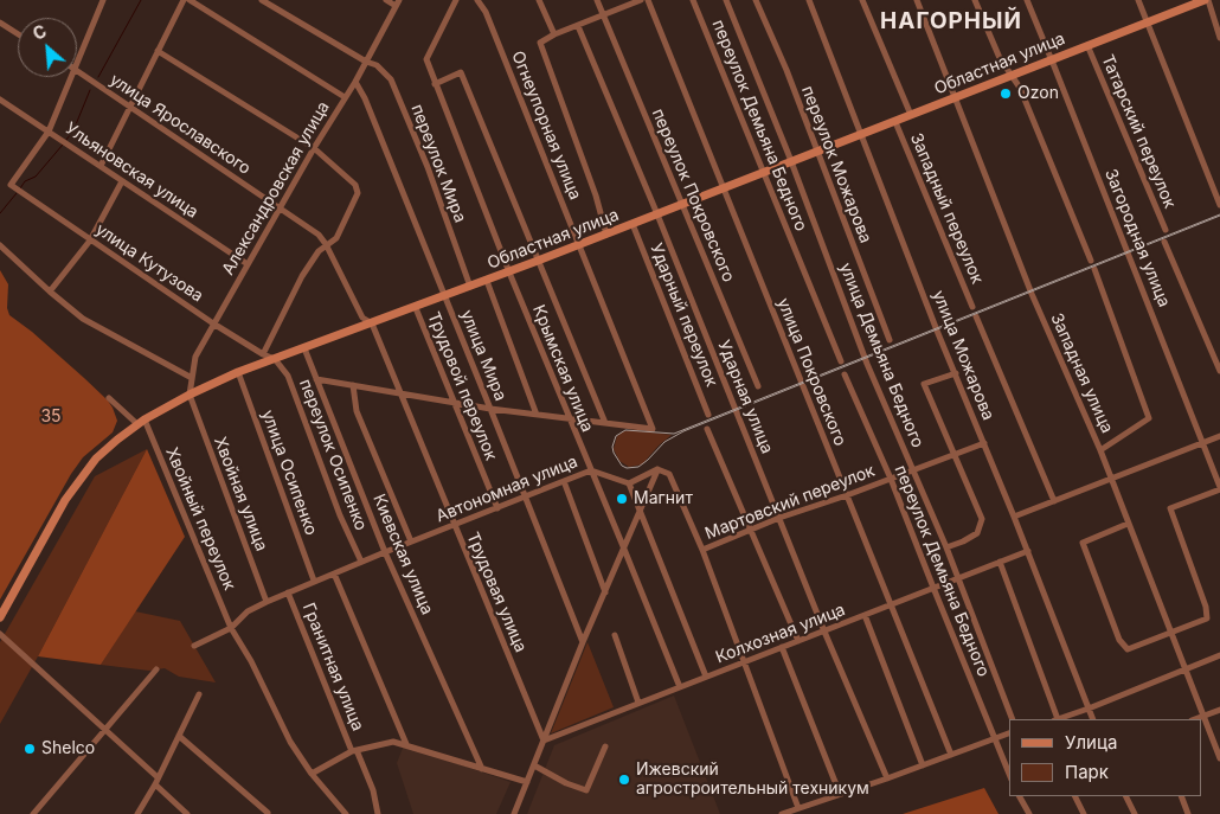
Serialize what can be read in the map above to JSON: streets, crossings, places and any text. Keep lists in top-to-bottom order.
{
  "streets": {
    "main road": ["Областная улица"],
    "street": [
      "улица Ярославского",
      "Огнеупорная улица",
      "переулок Демьяна Бедного",
      "Татарский переулок",
      "переулок Мира",
      "переулок Можарова",
      "Ульяновская улица",
      "Александровская улица",
      "переулок Покровского",
      "Западный переулок",
      "Загородная улица",
      "улица Кутузова",
      "Ударный переулок",
      "улица Мира",
      "улица Демьяна Бедного",
      "улица Можарова",
      "Крымская улица",
      "улица Покровского",
      "Западная улица",
      "Трудовой переулок",
      "Ударная улица",
      "переулок Осипенко",
      "улица Осипенко",
      "Автономная улица",
      "Хвойная улица",
      "Мартовский переулок",
      "Хвойный переулок",
      "Киевская улица",
      "Трудовая улица",
      "Колхозная улица",
      "Гранитная улица"
    ]
  },
  "crossings": [
    ["Областная улица", "Огнеупорная улица"],
    ["Областная улица", "переулок Демьяна Бедного"],
    ["Областная улица", "Татарский переулок"],
    ["Областная улица", "переулок Мира"],
    ["Областная улица", "переулок Можарова"],
    ["Областная улица", "Александровская улица"],
    ["Областная улица", "переулок Покровского"],
    ["Областная улица", "Западный переулок"],
    ["Областная улица", "Загородная улица"],
    ["Областная улица", "улица Кутузова"],
    ["Областная улица", "Ударный переулок"],
    ["Областная улица", "улица Мира"],
    ["Областная улица", "улица Демьяна Бедного"],
    ["Областная улица", "улица Можарова"],
    ["Областная улица", "Крымская улица"],
    ["Областная улица", "улица Покровского"],
    ["Областная улица", "Западная улица"],
    ["Областная улица", "Трудовой переулок"],
    ["Областная улица", "Ударная улица"],
    ["Областная улица", "переулок Осипенко"],
    ["Областная улица", "улица Осипенко"],
    ["Областная улица", "Хвойная улица"],
    ["Областная улица", "Хвойный переулок"],
    ["Областная улица", "Киевская улица"],
    ["Областная улица", "Трудовая улица"],
    ["улица Ярославского", "Александровская улица"],
    ["улица Ярославского", "Трудовая улица"],
    ["переулок Демьяна Бедного", "Мартовский переулок"],
    ["переулок Демьяна Бедного", "Колхозная улица"],
    ["переулок Мира", "Александровская улица"],
    ["Ульяновская улица", "Александровская улица"],
    ["Ульяновская улица", "улица Кутузова"],
    ["Александровская улица", "улица Кутузова"],
    ["Александровская улица", "улица Мира"],
    ["Александровская улица", "Хвойная улица"],
    ["улица Кутузова", "переулок Осипенко"],
    ["улица Мира", "Автономная улица"],
    ["улица Демьяна Бедного", "Мартовский переулок"],
    ["улица Демьяна Бедного", "Колхозная улица"],
    ["улица Можарова", "Мартовский переулок"],
    ["улица Можарова", "Колхозная улица"],
    ["Крымская улица", "Автономная улица"],
    ["Крымская улица", "Колхозная улица"],
    ["улица Покровского", "Мартовский переулок"],
    ["улица Покровского", "Колхозная улица"],
    ["Трудовой переулок", "Автономная улица"],
    ["Ударная улица", "Мартовский переулок"],
    ["Ударная улица", "Колхозная улица"],
    ["переулок Осипенко", "Автономная улица"],
    ["улица Осипенко", "Автономная улица"],
    ["Автономная улица", "Хвойная улица"],
    ["Автономная улица", "Хвойный переулок"],
    ["Автономная улица", "Киевская улица"],
    ["Автономная улица", "Трудовая улица"],
    ["Автономная улица", "Гранитная улица"],
    ["Трудовая улица", "Колхозная улица"]
  ],
  "districts": ["НАГОРНЫЙ"],
  "parks": ["35"],
  "places": [
    "Ozon",
    "Магнит",
    "Shelco",
    "Ижевский агростроительный техникум"
  ],
  "legend": ["Улица", "Парк"],
  "north": "top left"
}
